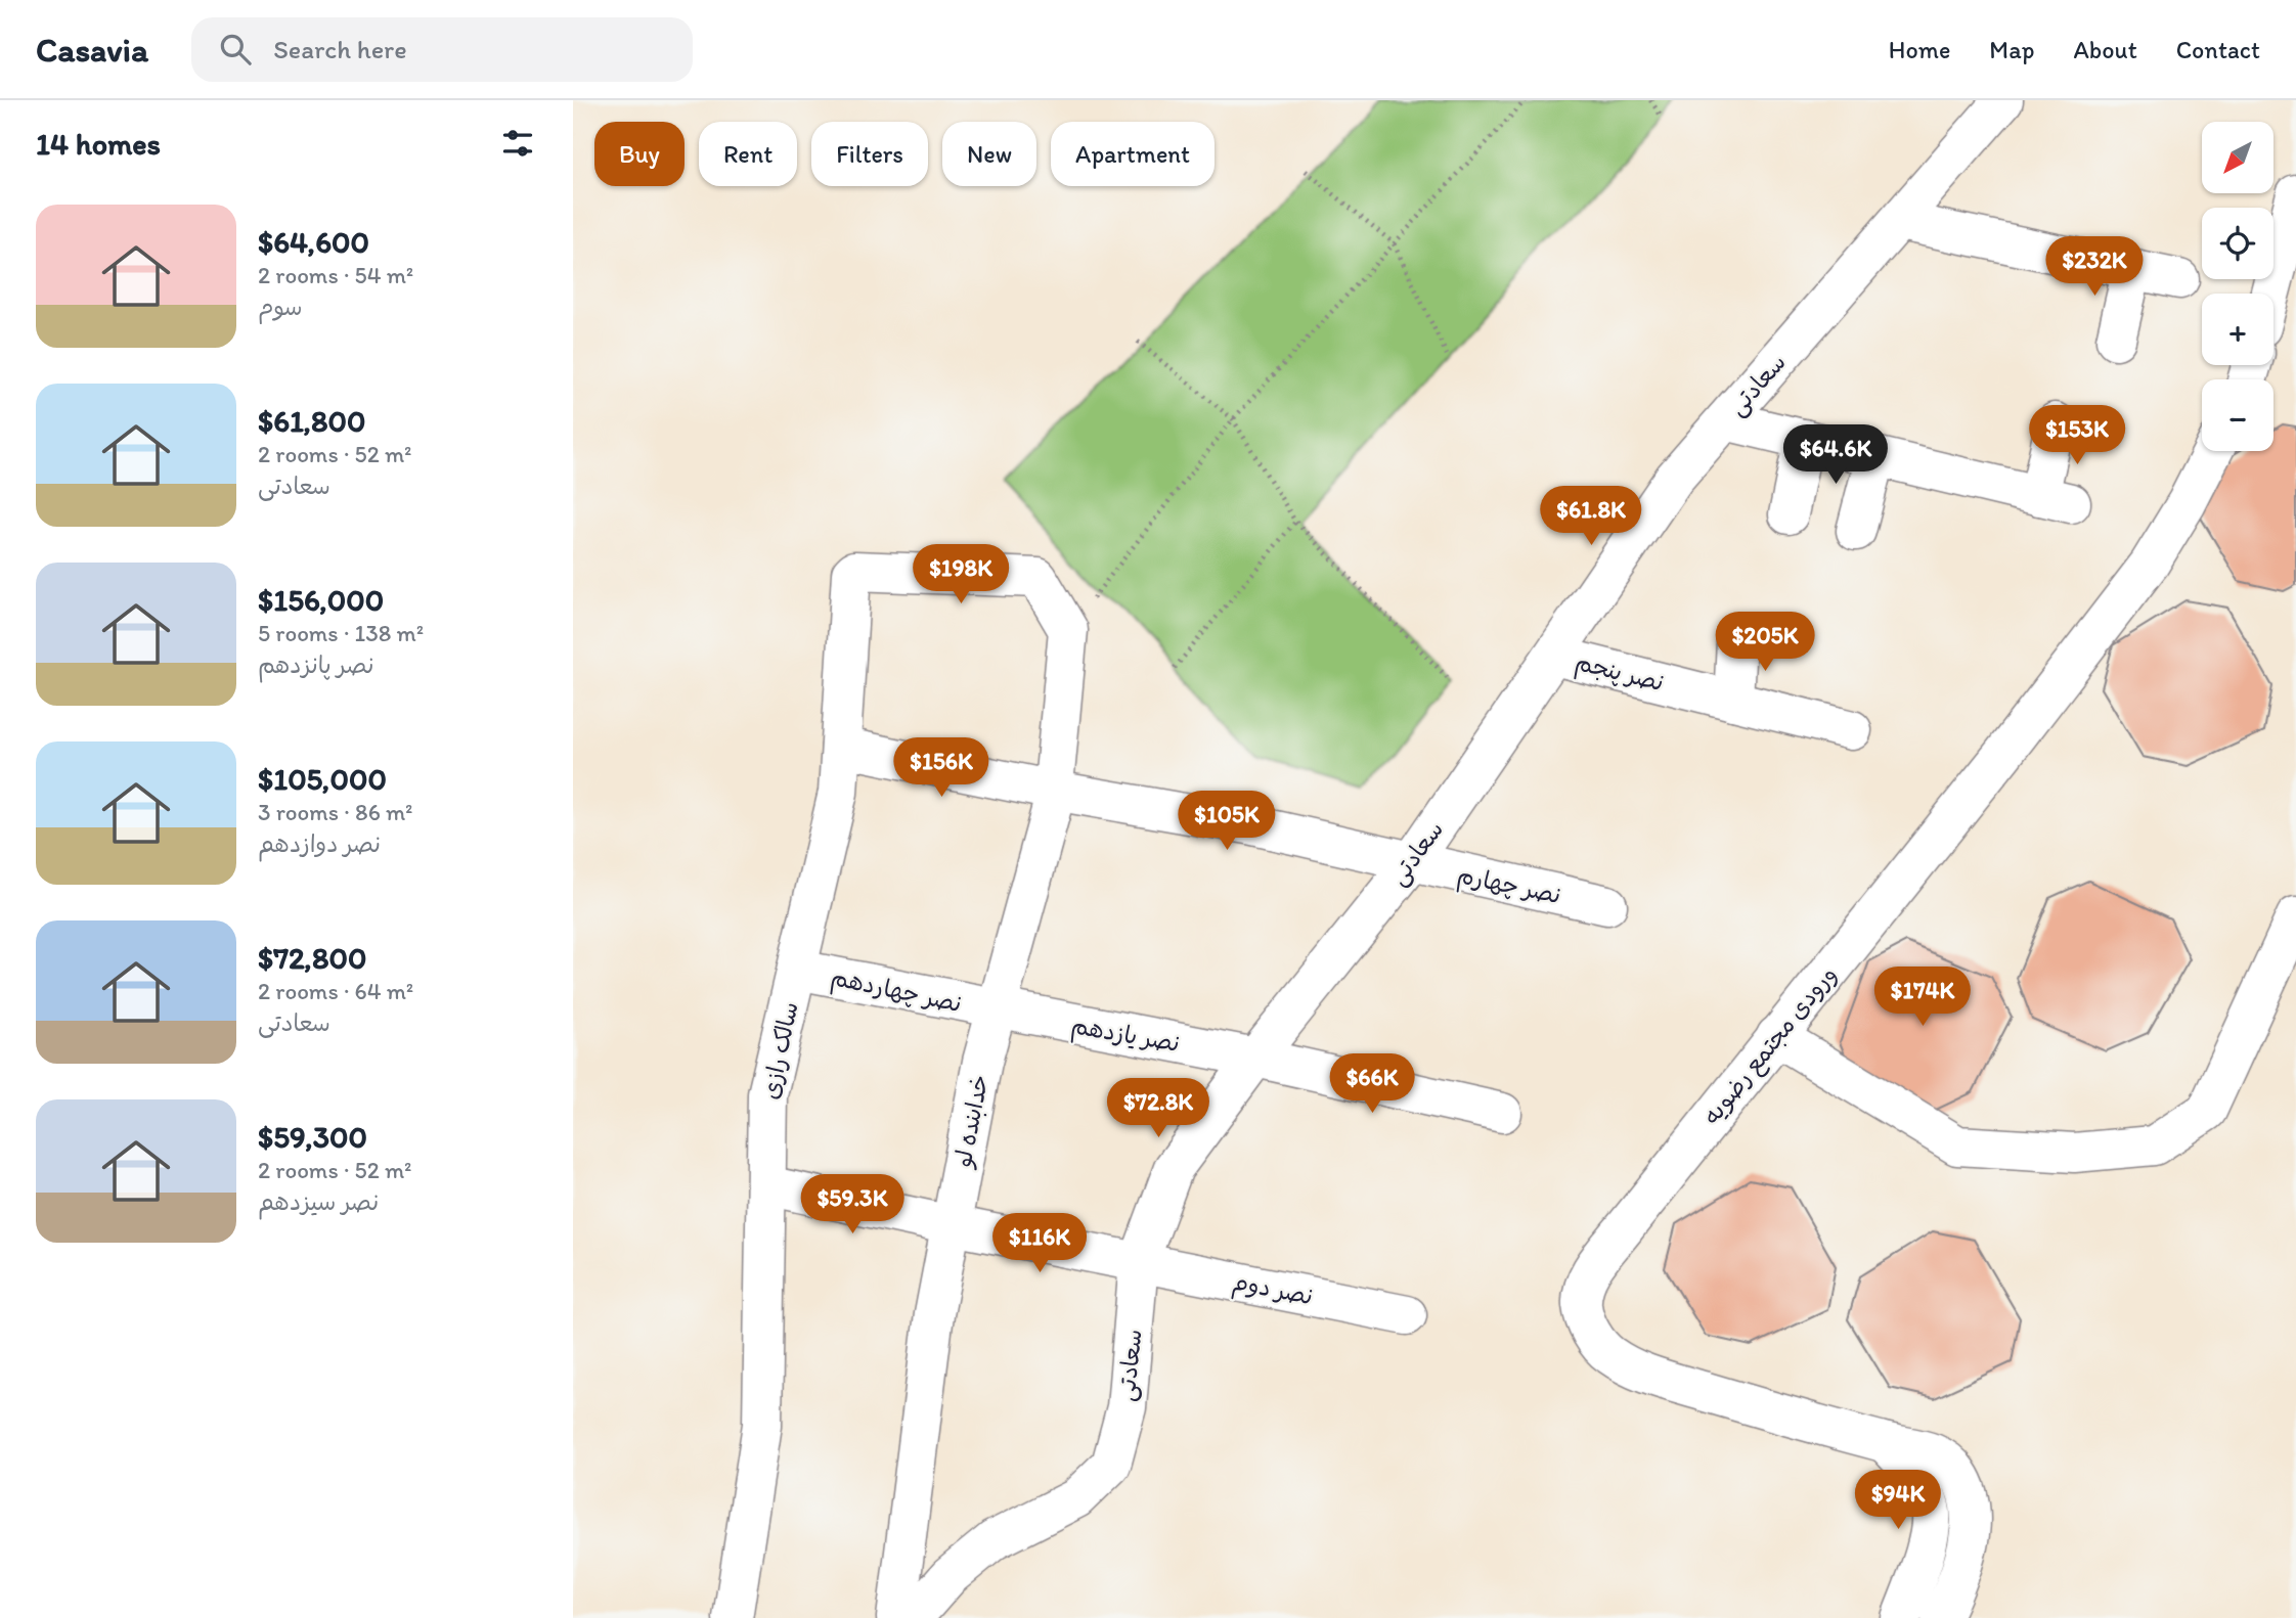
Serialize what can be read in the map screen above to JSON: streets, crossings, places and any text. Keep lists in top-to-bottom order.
{
  "streets": {
    "street": [
      "سعادتی",
      "نصر پنجم",
      "نصر چهارم",
      "نصر چهاردهم",
      "نصر یازدهم",
      "ورودی مجتمع رضویه",
      "سالک رازی",
      "خدابنده لو",
      "نصر دوم"
    ]
  },
  "crossings": [
    ["سعادتی", "نصر پنجم"],
    ["سعادتی", "نصر چهارم"],
    ["سعادتی", "نصر یازدهم"],
    ["سعادتی", "نصر دوم"],
    ["نصر چهارم", "سالک رازی"],
    ["نصر چهارم", "خدابنده لو"],
    ["نصر چهاردهم", "نصر یازدهم"],
    ["نصر چهاردهم", "سالک رازی"],
    ["نصر چهاردهم", "خدابنده لو"],
    ["نصر یازدهم", "خدابنده لو"],
    ["سالک رازی", "خدابنده لو"],
    ["سالک رازی", "نصر دوم"],
    ["خدابنده لو", "نصر دوم"]
  ],
  "north": "bottom left",
  "page": {
    "header": "Casavia",
    "search": "Search here",
    "nav": [
      "Home",
      "Map",
      "About",
      "Contact"
    ],
    "heading": "14 homes",
    "map_buttons": ["+", "−"],
    "chip": [
      "Buy",
      "Rent",
      "Filters",
      "New",
      "Apartment"
    ],
    "list": [
      {
        "name": "$64,600",
        "note": "2 rooms · 54 m² · سوم"
      },
      {
        "name": "$61,800",
        "note": "2 rooms · 52 m² · سعادتی"
      },
      {
        "name": "$156,000",
        "note": "5 rooms · 138 m² · نصر پانزدهم"
      },
      {
        "name": "$105,000",
        "note": "3 rooms · 86 m² · نصر دوازدهم"
      },
      {
        "name": "$72,800",
        "note": "2 rooms · 64 m² · سعادتی"
      },
      {
        "name": "$59,300",
        "note": "2 rooms · 52 m² · نصر سیزدهم"
      }
    ],
    "price": [
      "$232K",
      "$153K",
      "$64.6K",
      "$61.8K",
      "$198K",
      "$205K",
      "$156K",
      "$105K",
      "$174K",
      "$66K",
      "$72.8K",
      "$59.3K",
      "$116K",
      "$94K"
    ]
  }
}
